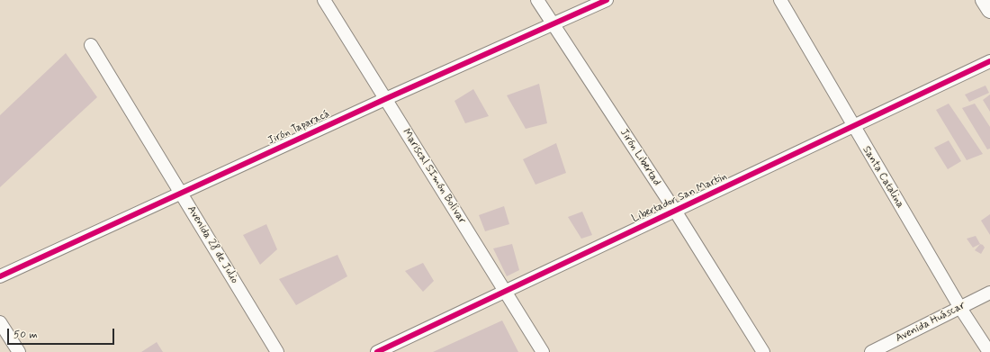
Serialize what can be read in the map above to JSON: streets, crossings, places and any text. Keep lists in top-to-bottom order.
{
  "streets": {
    "street": [
      "Jirón Taparacá",
      "Jirón Libertad",
      "Mariscal SImón Bolívar",
      "Santa Catalina",
      "Libertador San Martin",
      "Avenida 28 de Julio",
      "Avenida Huáscar"
    ]
  },
  "crossings": [
    ["Jirón Taparacá", "Jirón Libertad"],
    ["Jirón Taparacá", "Mariscal SImón Bolívar"],
    ["Jirón Taparacá", "Avenida 28 de Julio"],
    ["Jirón Libertad", "Libertador San Martin"],
    ["Mariscal SImón Bolívar", "Libertador San Martin"],
    ["Santa Catalina", "Libertador San Martin"],
    ["Santa Catalina", "Avenida Huáscar"]
  ],
  "scale_bar": "50 m"
}
